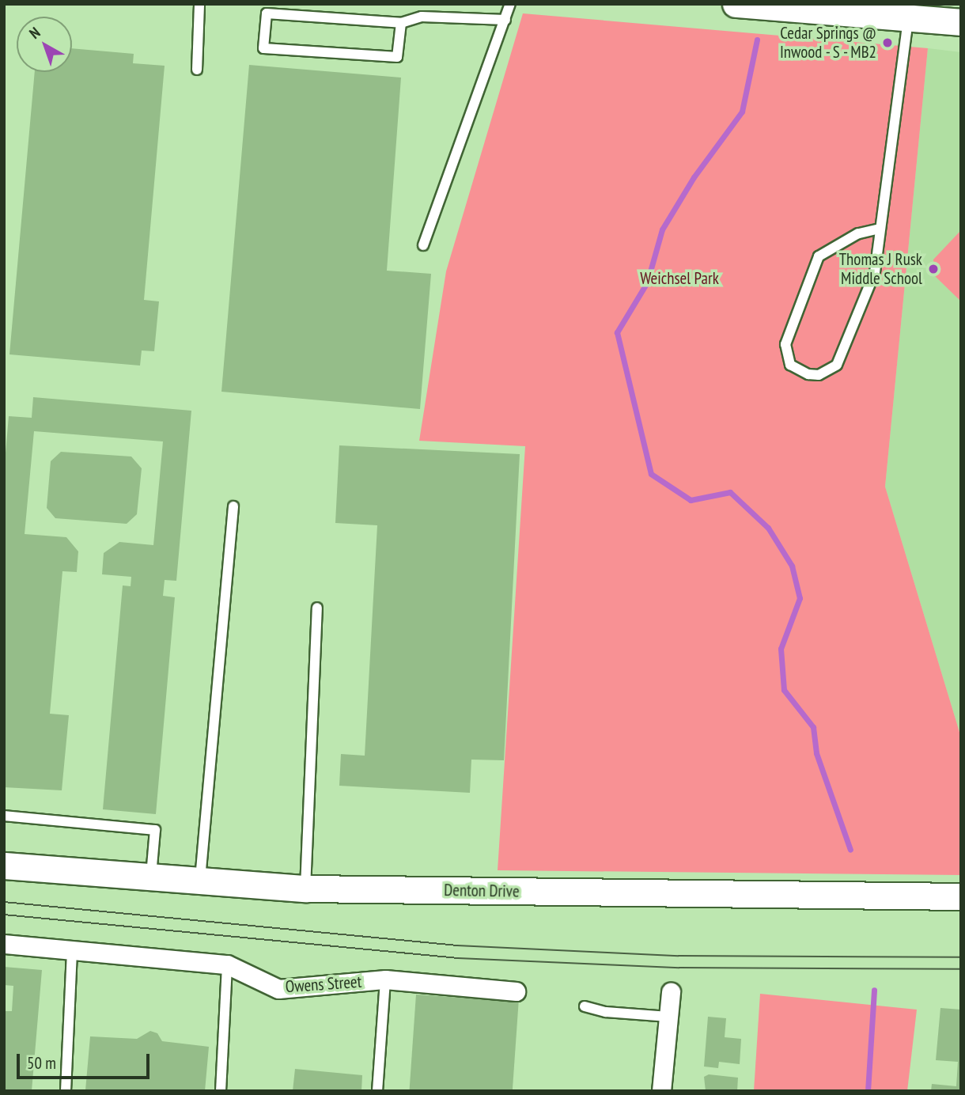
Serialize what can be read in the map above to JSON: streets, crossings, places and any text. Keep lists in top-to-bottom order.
{
  "streets": {
    "main road": ["Denton Drive"],
    "street": ["Owens Street"]
  },
  "parks": ["Weichsel Park"],
  "places": ["Cedar Springs @ Inwood - S - MB2", "Thomas J Rusk Middle School"],
  "scale_bar": "50 m",
  "north": "top left"
}
